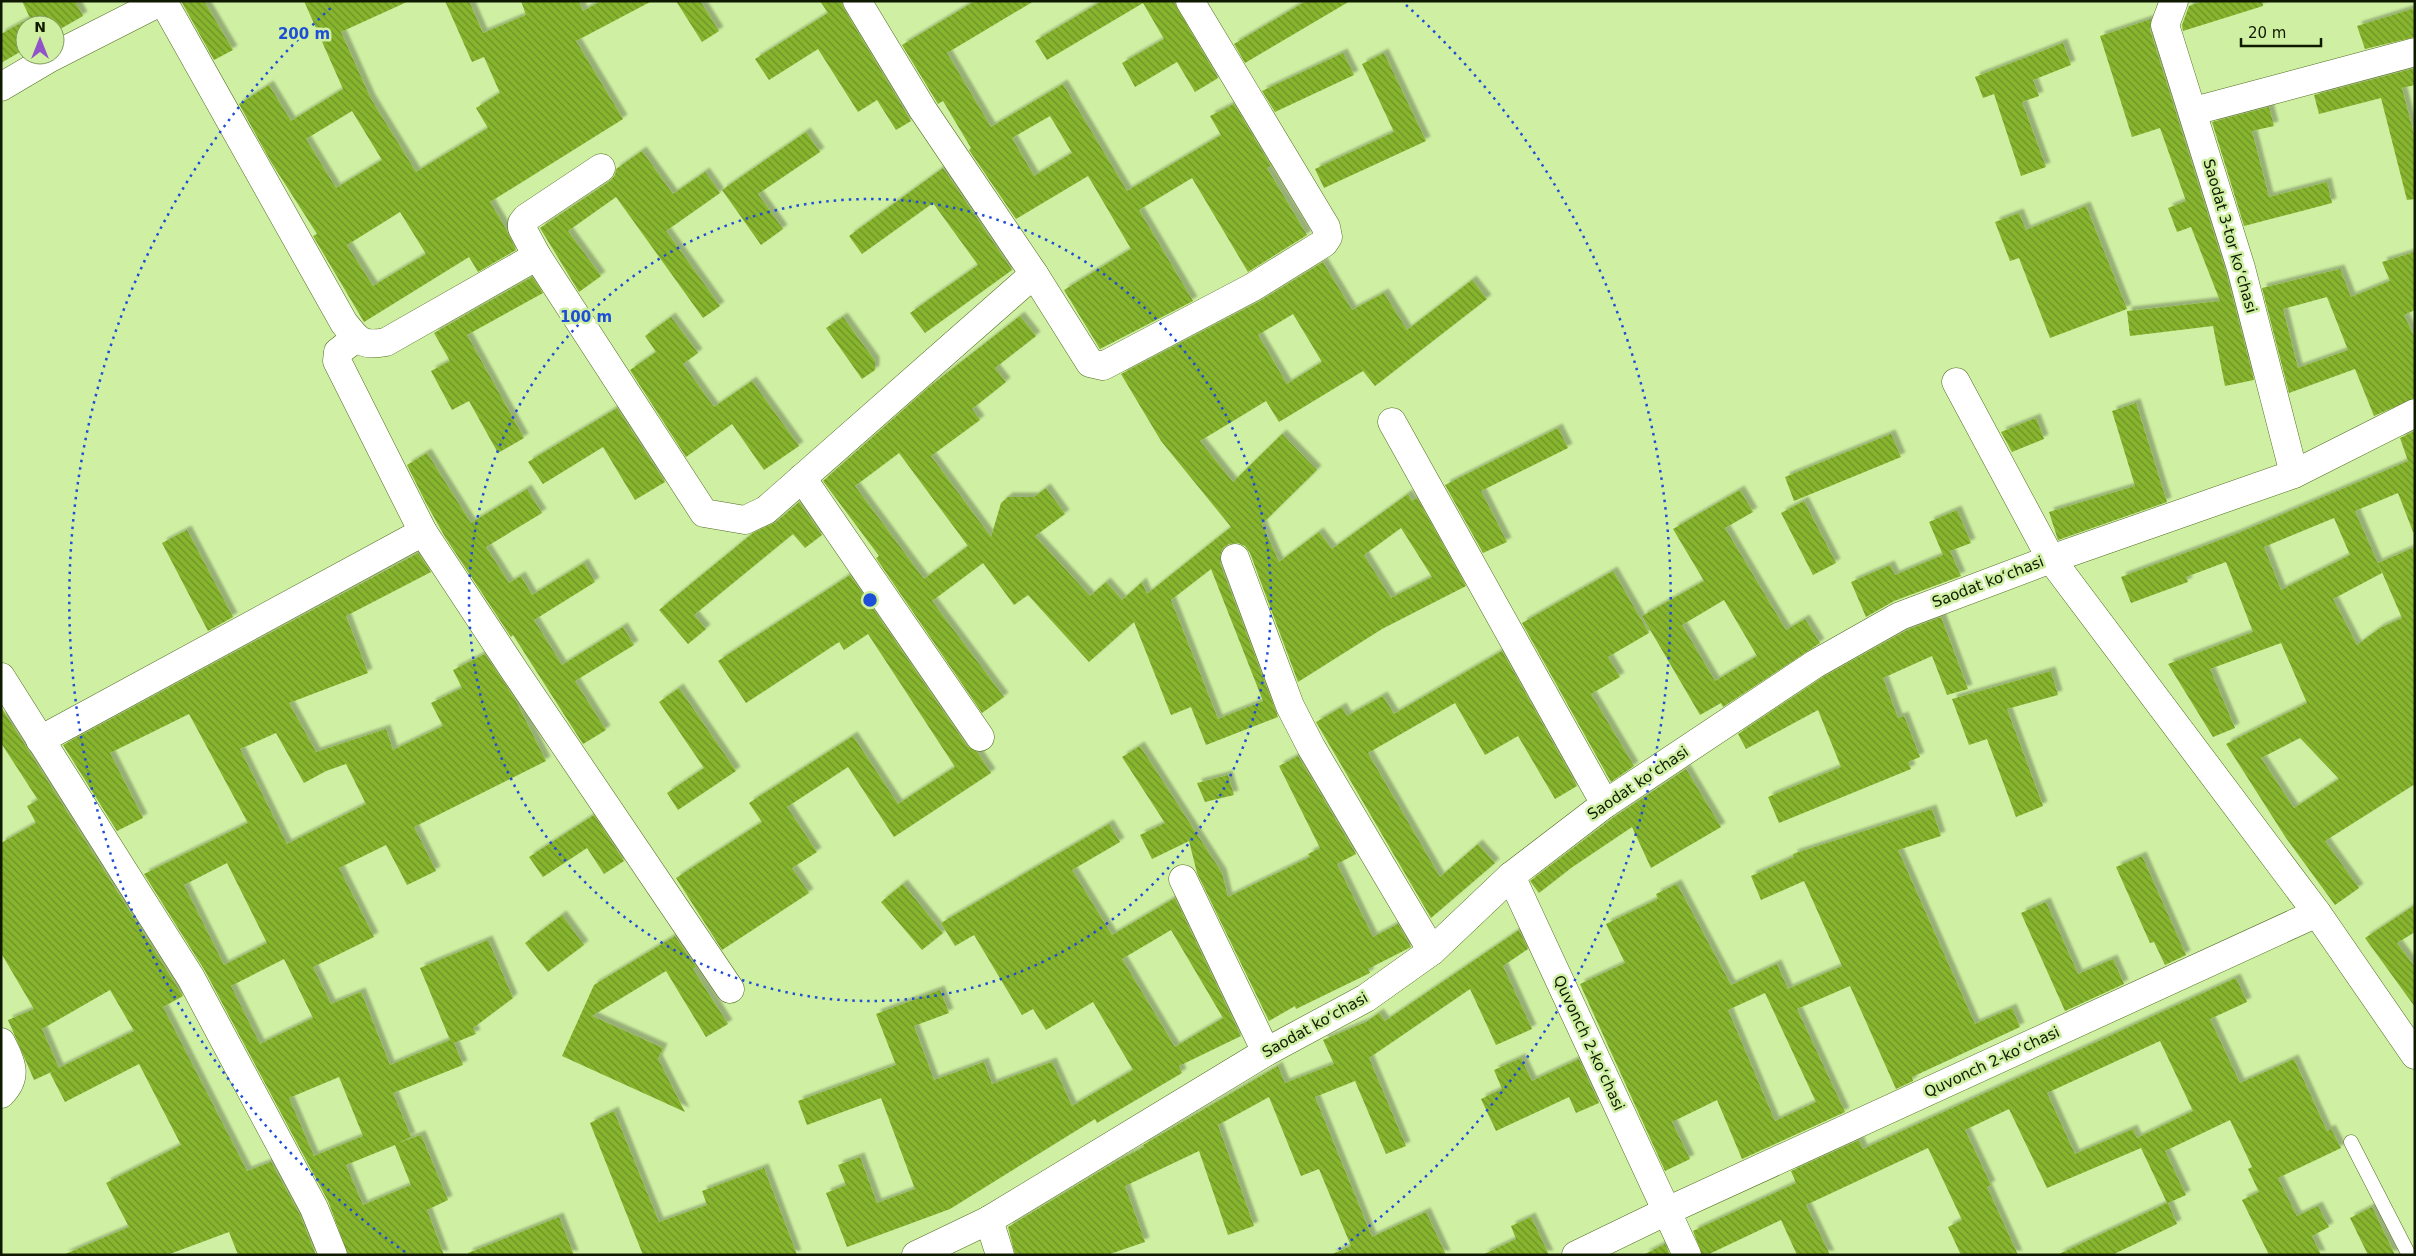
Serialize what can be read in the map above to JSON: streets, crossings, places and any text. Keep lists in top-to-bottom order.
{
  "streets": {
    "street": ["Saodat 3-tor koʻchasi", "Saodat koʻchasi", "Quvonch 2-koʻchasi"]
  },
  "crossings": [
    ["Saodat 3-tor koʻchasi", "Saodat koʻchasi"],
    ["Saodat koʻchasi", "Quvonch 2-koʻchasi"]
  ],
  "scale_bar": "20 m",
  "north": "top",
  "rings": ["200 m", "100 m"]
}
